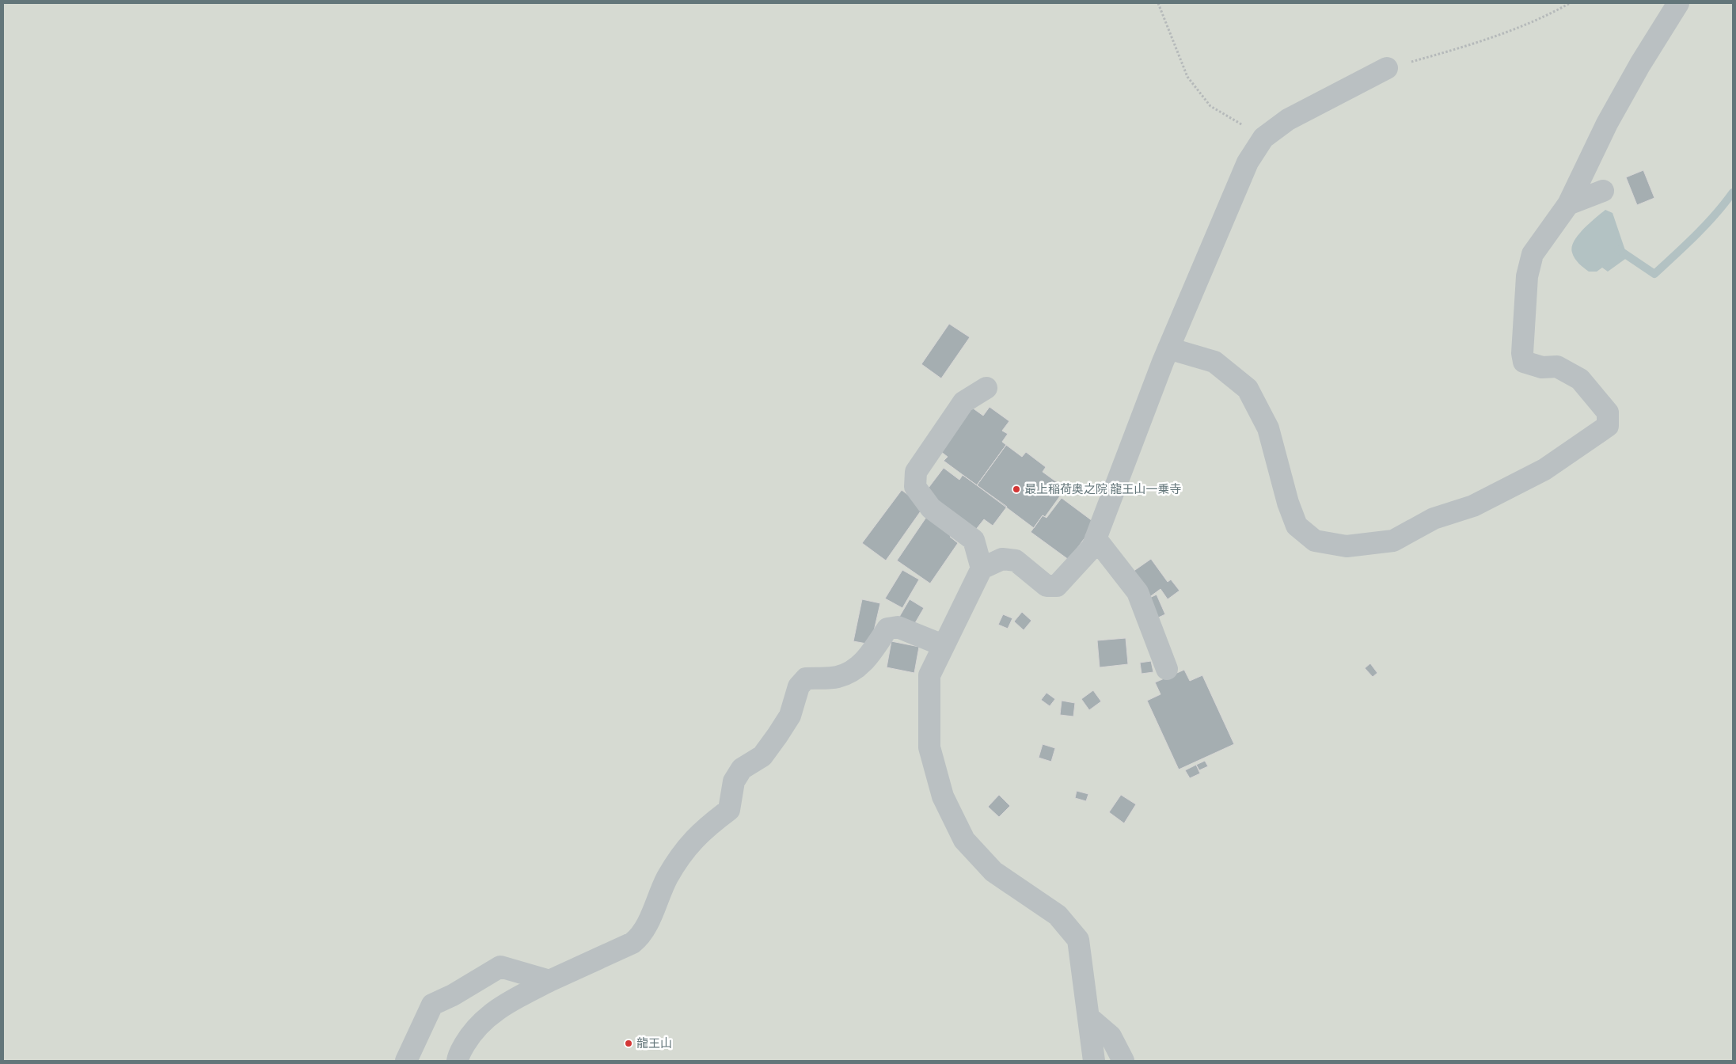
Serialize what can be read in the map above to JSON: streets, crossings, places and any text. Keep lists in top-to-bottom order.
{
  "places": ["最上稲荷奥之院 龍王山一乗寺", "龍王山"]
}
